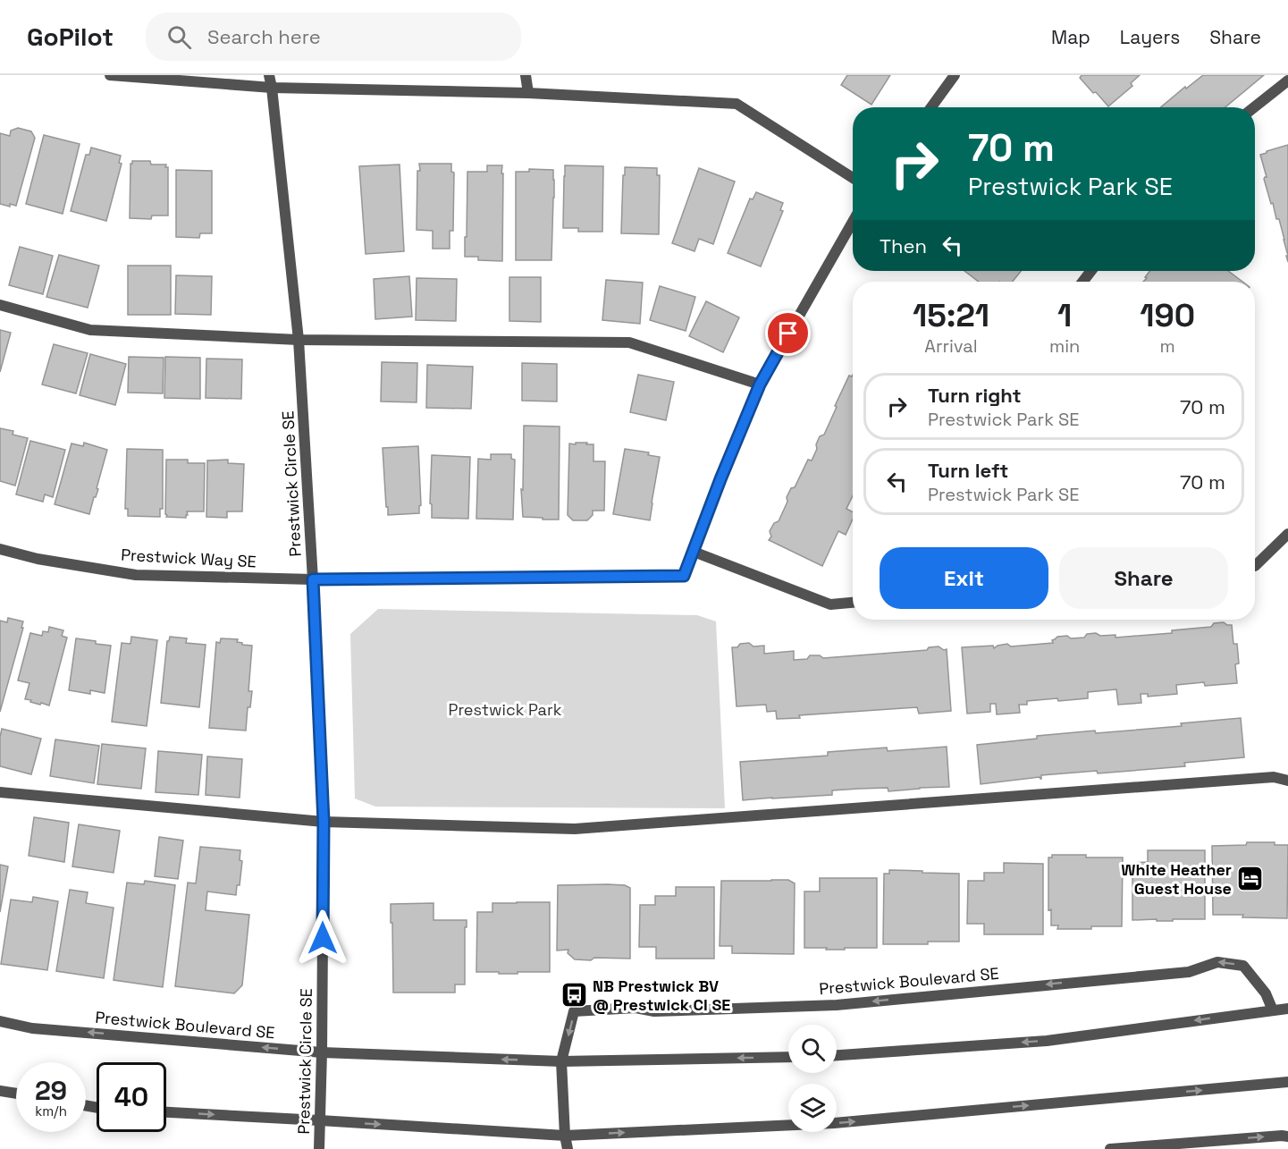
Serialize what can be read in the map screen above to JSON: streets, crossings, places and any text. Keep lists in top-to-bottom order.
{
  "streets": {
    "street": ["Prestwick Circle SE", "Prestwick Way SE", "Prestwick Boulevard SE"]
  },
  "crossings": [
    ["Prestwick Circle SE", "Prestwick Way SE"],
    ["Prestwick Circle SE", "Prestwick Boulevard SE"]
  ],
  "parks": ["Prestwick Park"],
  "places": {
    "hotel": ["White Heather Guest House"],
    "bus stop": ["NB Prestwick BV @ Prestwick CI SE"]
  },
  "page": {
    "header": "GoPilot",
    "search": "Search here",
    "nav": ["Map", "Layers", "Share"],
    "turn": ["70 m", "Prestwick Park SE"],
    "then": "Then",
    "eta": [
      "15:21",
      "Arrival",
      "1",
      "min",
      "190",
      "m"
    ],
    "list": [
      {
        "name": "Turn right",
        "note": "Prestwick Park SE",
        "value": "70 m"
      },
      {
        "name": "Turn left",
        "note": "Prestwick Park SE",
        "value": "70 m"
      }
    ],
    "buttons": ["Exit", "Share"],
    "speed": "29 km/h",
    "limit": "40"
  }
}
